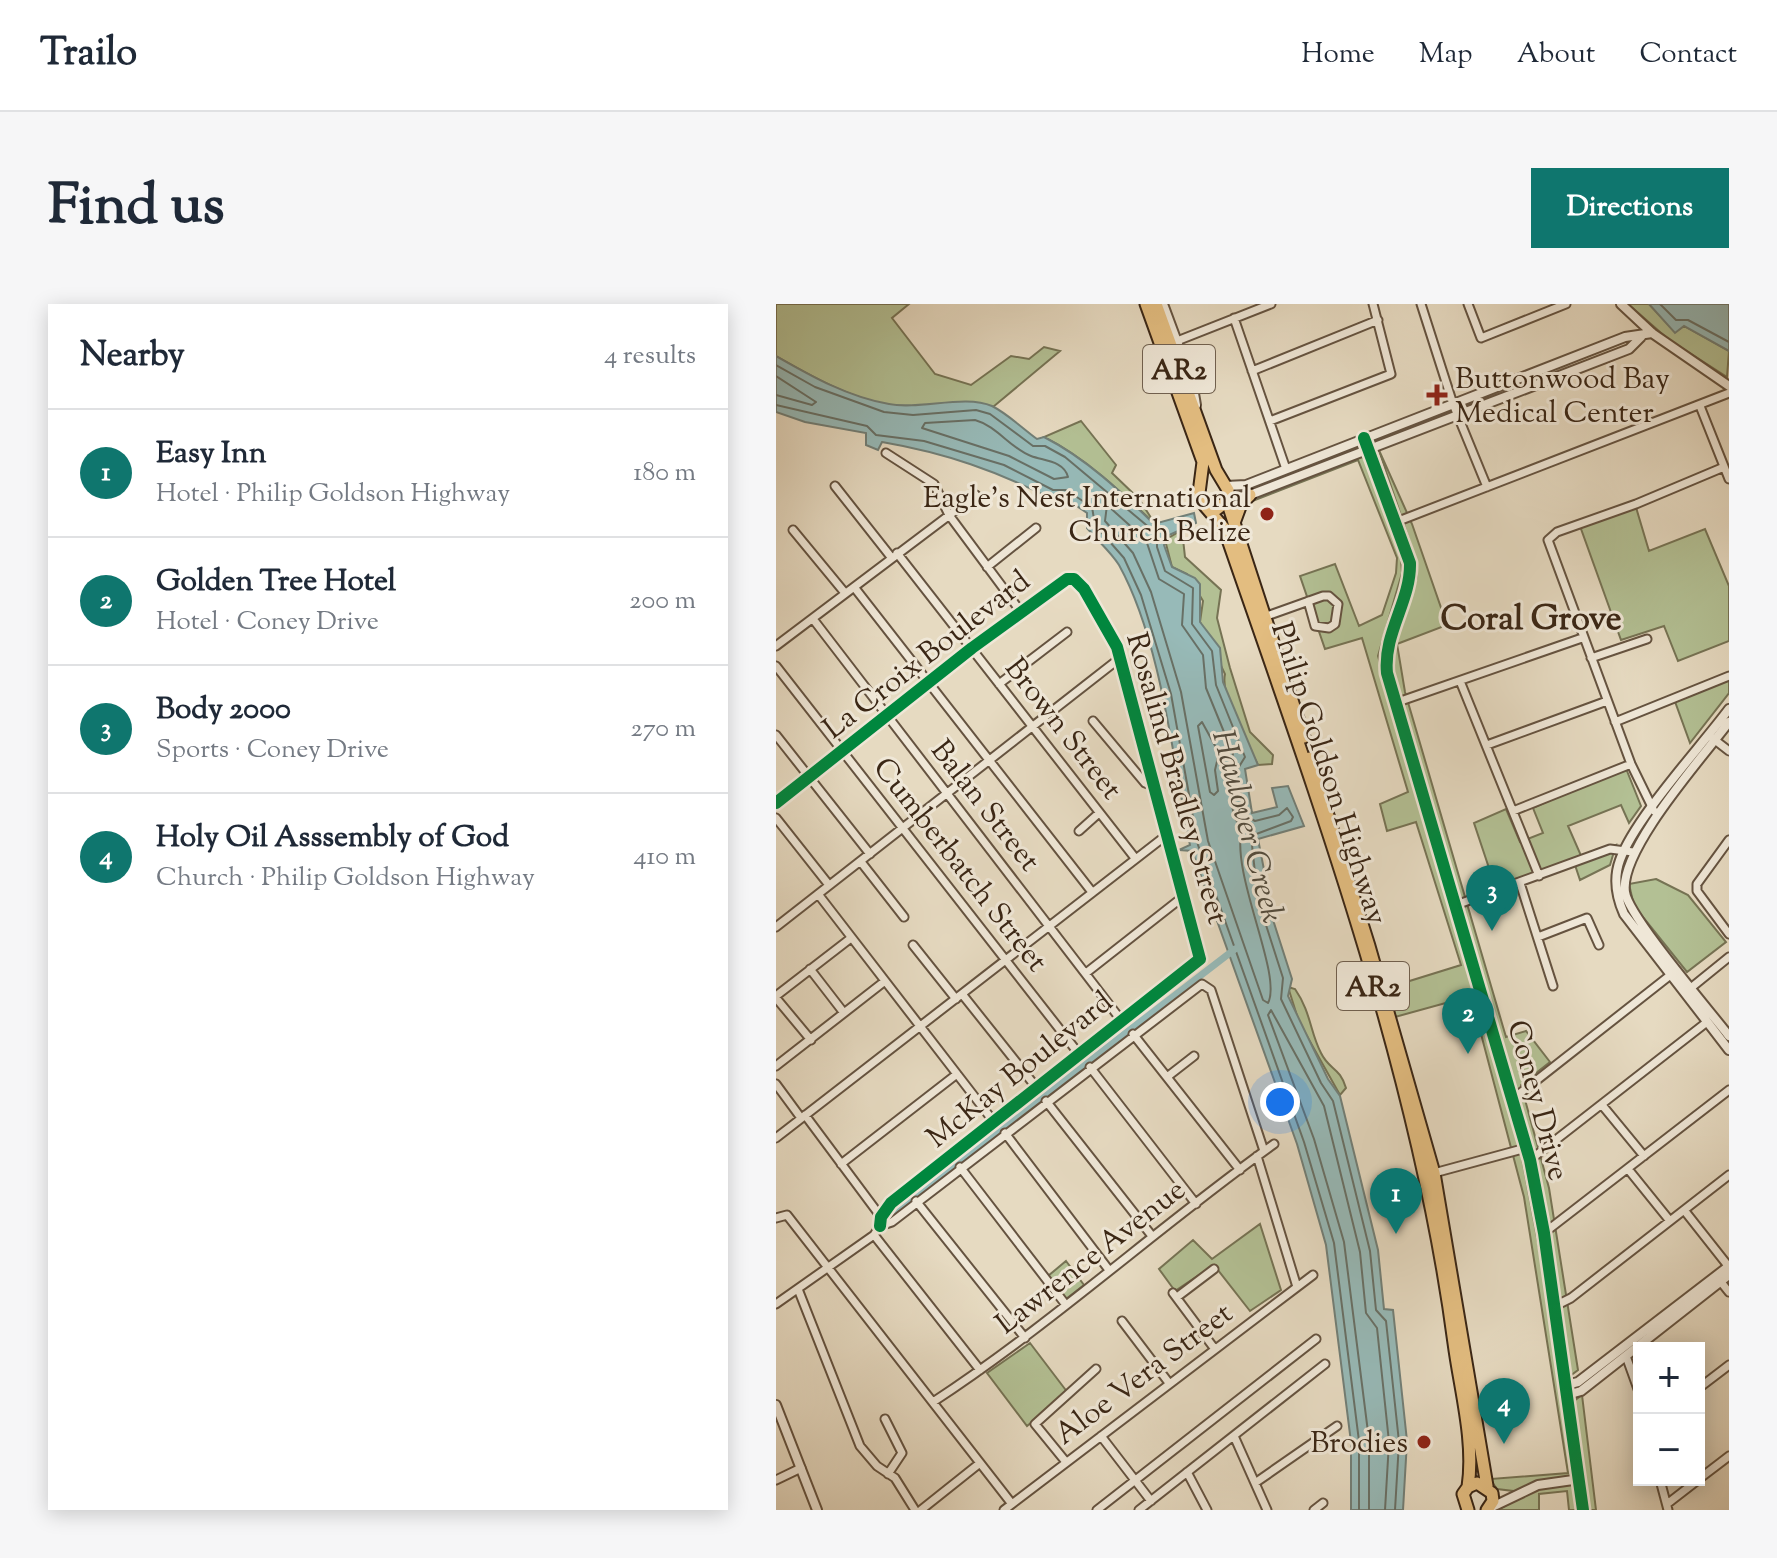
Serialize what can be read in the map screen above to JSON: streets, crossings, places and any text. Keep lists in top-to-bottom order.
{
  "streets": {
    "main road": ["AR2", "Philip Goldson Highway"],
    "street": [
      "La Croix Boulevard",
      "Brown Street",
      "Rosalind Bradley Street",
      "Balan Street",
      "Cumberbatch Street",
      "McKay Boulevard",
      "Coney Drive",
      "Lawrence Avenue",
      "Aloe Vera Street"
    ]
  },
  "crossings": [
    ["AR2", "Philip Goldson Highway"],
    ["La Croix Boulevard", "Brown Street"],
    ["La Croix Boulevard", "Rosalind Bradley Street"],
    ["La Croix Boulevard", "Balan Street"],
    ["La Croix Boulevard", "Cumberbatch Street"],
    ["Rosalind Bradley Street", "McKay Boulevard"],
    ["Balan Street", "McKay Boulevard"],
    ["Cumberbatch Street", "McKay Boulevard"],
    ["McKay Boulevard", "Lawrence Avenue"]
  ],
  "districts": ["Coral Grove"],
  "water": ["Haulover Creek"],
  "places": {
    "health": ["Buttonwood Bay Medical Center"],
    "other": ["Eagle's Nest International Church Belize", "Brodies"]
  },
  "page": {
    "header": "Trailo",
    "nav": [
      "Home",
      "Map",
      "About",
      "Contact"
    ],
    "title": "Find us",
    "buttons": "Directions",
    "heading": ["Nearby", "4 results"],
    "list": [
      {
        "mark": "1",
        "name": "Easy Inn",
        "note": "Hotel · Philip Goldson Highway",
        "value": "180 m"
      },
      {
        "mark": "2",
        "name": "Golden Tree Hotel",
        "note": "Hotel · Coney Drive",
        "value": "200 m"
      },
      {
        "mark": "3",
        "name": "Body 2000",
        "note": "Sports · Coney Drive",
        "value": "270 m"
      },
      {
        "mark": "4",
        "name": "Holy Oil Asssembly of God",
        "note": "Church · Philip Goldson Highway",
        "value": "410 m"
      }
    ],
    "pins": [
      "3",
      "2",
      "1",
      "4"
    ],
    "map_buttons": ["+", "−"]
  }
}
